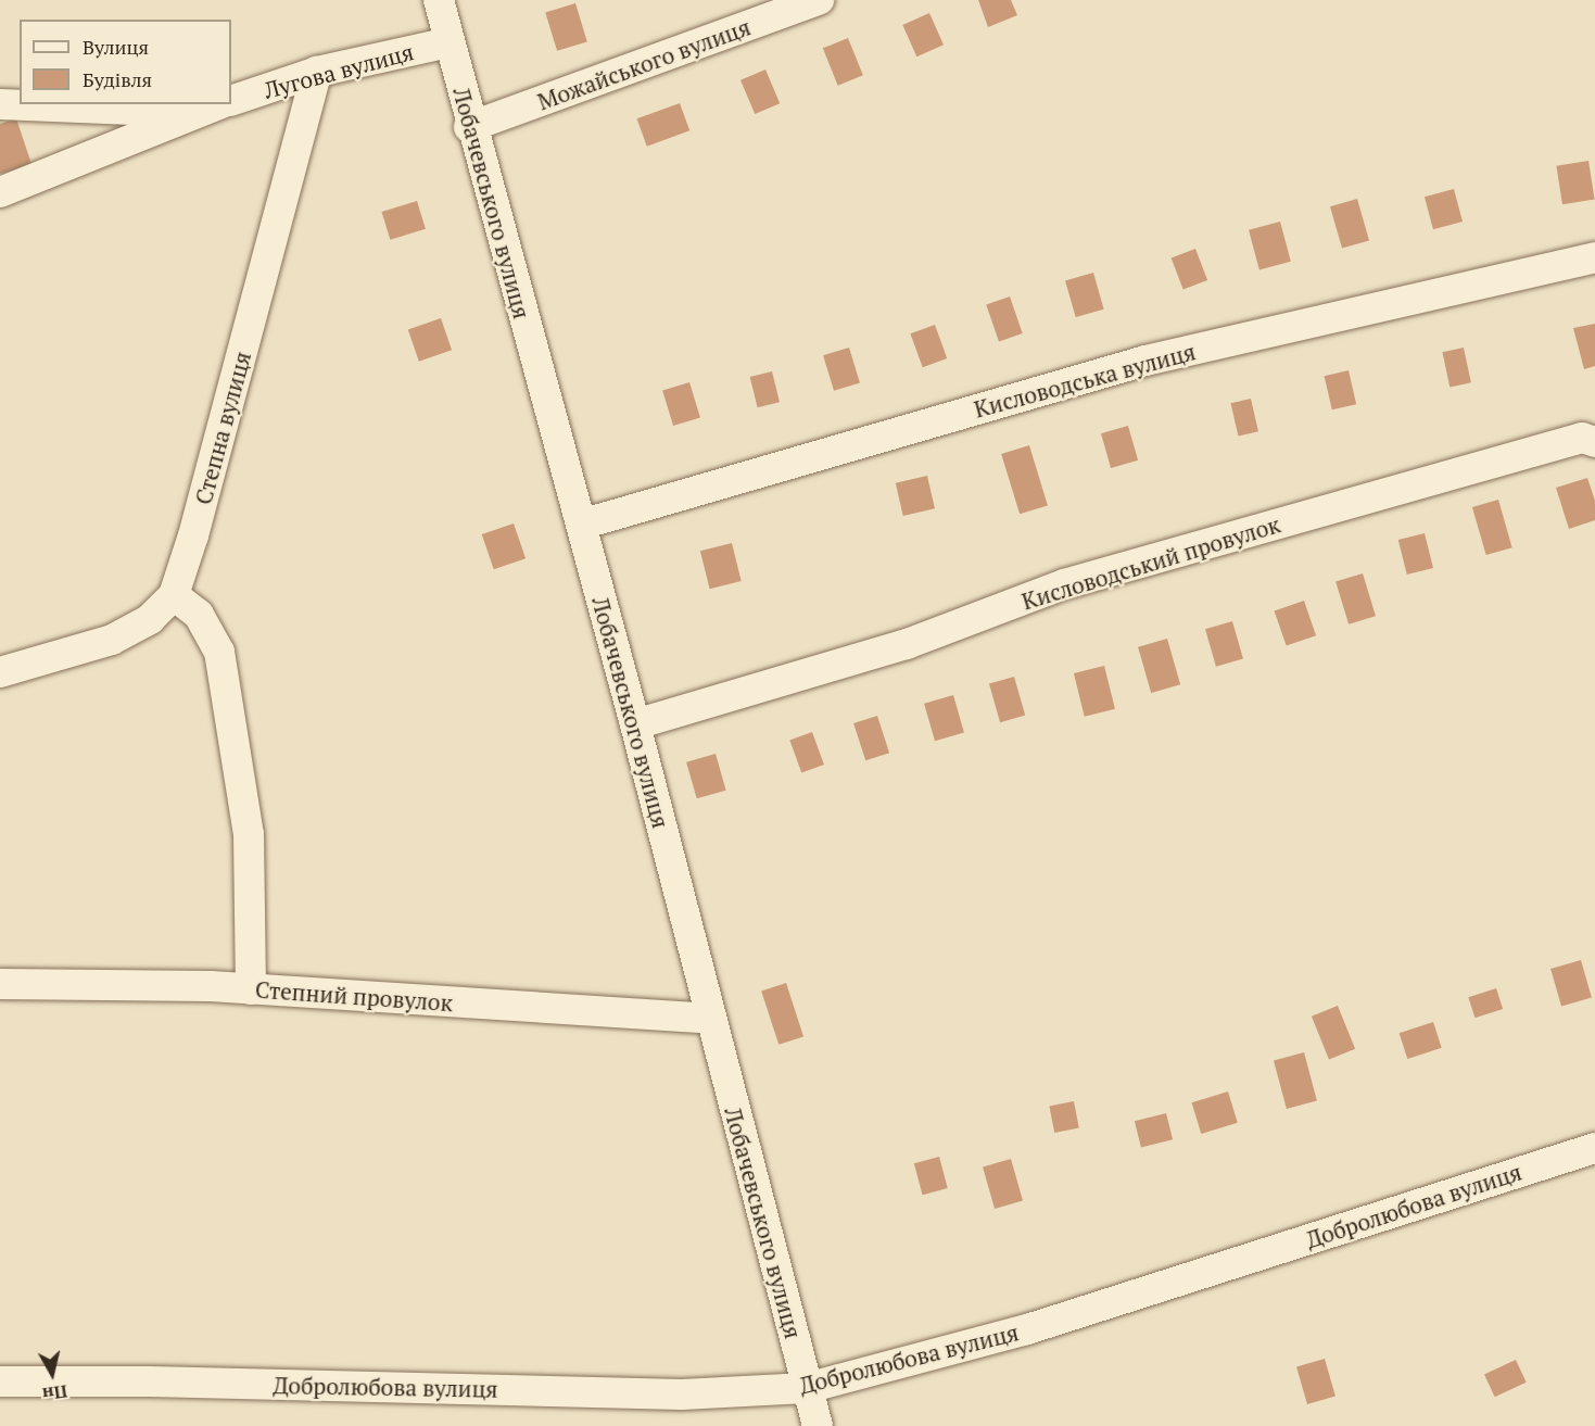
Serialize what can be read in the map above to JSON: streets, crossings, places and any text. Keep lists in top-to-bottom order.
{
  "streets": {
    "street": [
      "Можайського вулиця",
      "Лугова вулиця",
      "Лобачевського вулиця",
      "Кисловодська вулиця",
      "Степна вулиця",
      "Кисловодський провулок",
      "Степний провулок",
      "Добролюбова вулиця"
    ]
  },
  "crossings": [
    ["Можайського вулиця", "Лобачевського вулиця"],
    ["Лугова вулиця", "Лобачевського вулиця"],
    ["Лугова вулиця", "Степна вулиця"],
    ["Лобачевського вулиця", "Кисловодська вулиця"],
    ["Лобачевського вулиця", "Кисловодський провулок"],
    ["Лобачевського вулиця", "Степний провулок"],
    ["Лобачевського вулиця", "Добролюбова вулиця"]
  ],
  "legend": ["Вулиця", "Будівля"],
  "north": "bottom"
}
